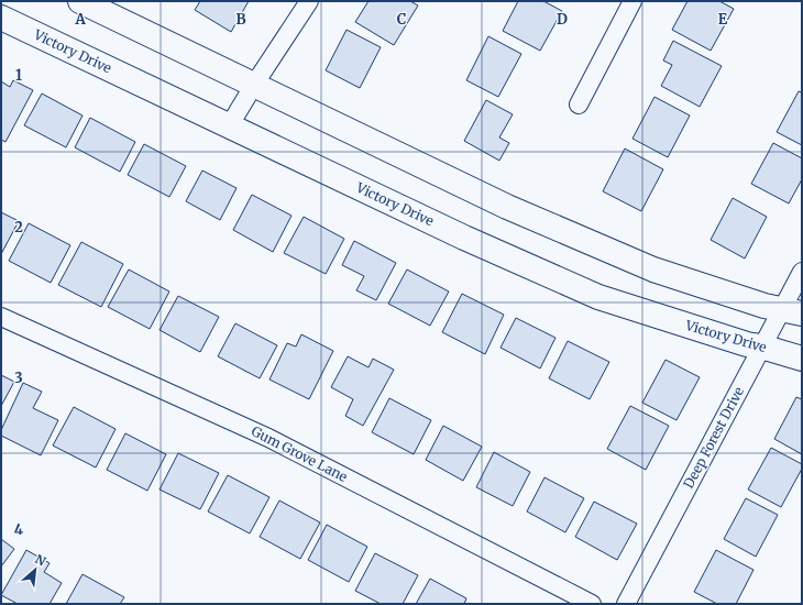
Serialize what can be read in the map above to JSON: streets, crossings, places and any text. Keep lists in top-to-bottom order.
{
  "streets": {
    "main road": ["Victory Drive"],
    "street": ["Deep Forest Drive", "Gum Grove Lane"]
  },
  "crossings": [
    ["Victory Drive", "Deep Forest Drive"]
  ],
  "north": "top right",
  "grid": {
    "columns": [
      "A",
      "B",
      "C",
      "D",
      "E"
    ],
    "rows": [
      "1",
      "2",
      "3",
      "4"
    ]
  }
}
